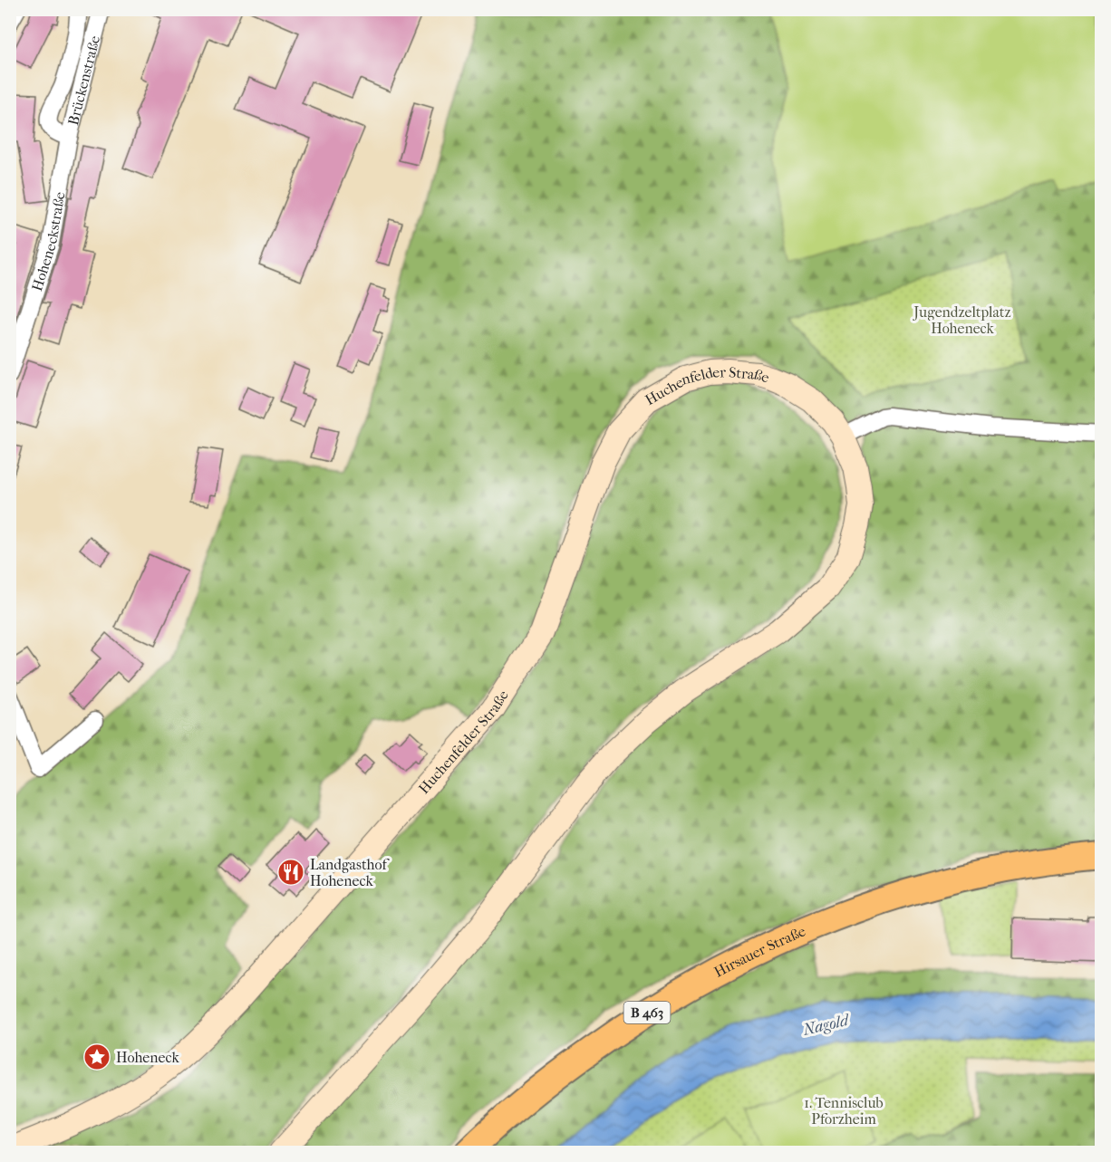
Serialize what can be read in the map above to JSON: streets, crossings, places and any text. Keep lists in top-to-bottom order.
{
  "streets": {
    "main road": ["Huchenfelder Straße", "Hirsauer Straße", "B 463"],
    "street": ["Brückenstraße", "Hoheneckstraße"]
  },
  "crossings": [
    ["Brückenstraße", "Hoheneckstraße"]
  ],
  "water": ["Nagold"],
  "parks": ["Jugendzeltplatz Hoheneck", "1. Tennisclub Pforzheim"],
  "places": {
    "restaurant": ["Landgasthof Hoheneck"],
    "place": ["Hoheneck"]
  }
}
